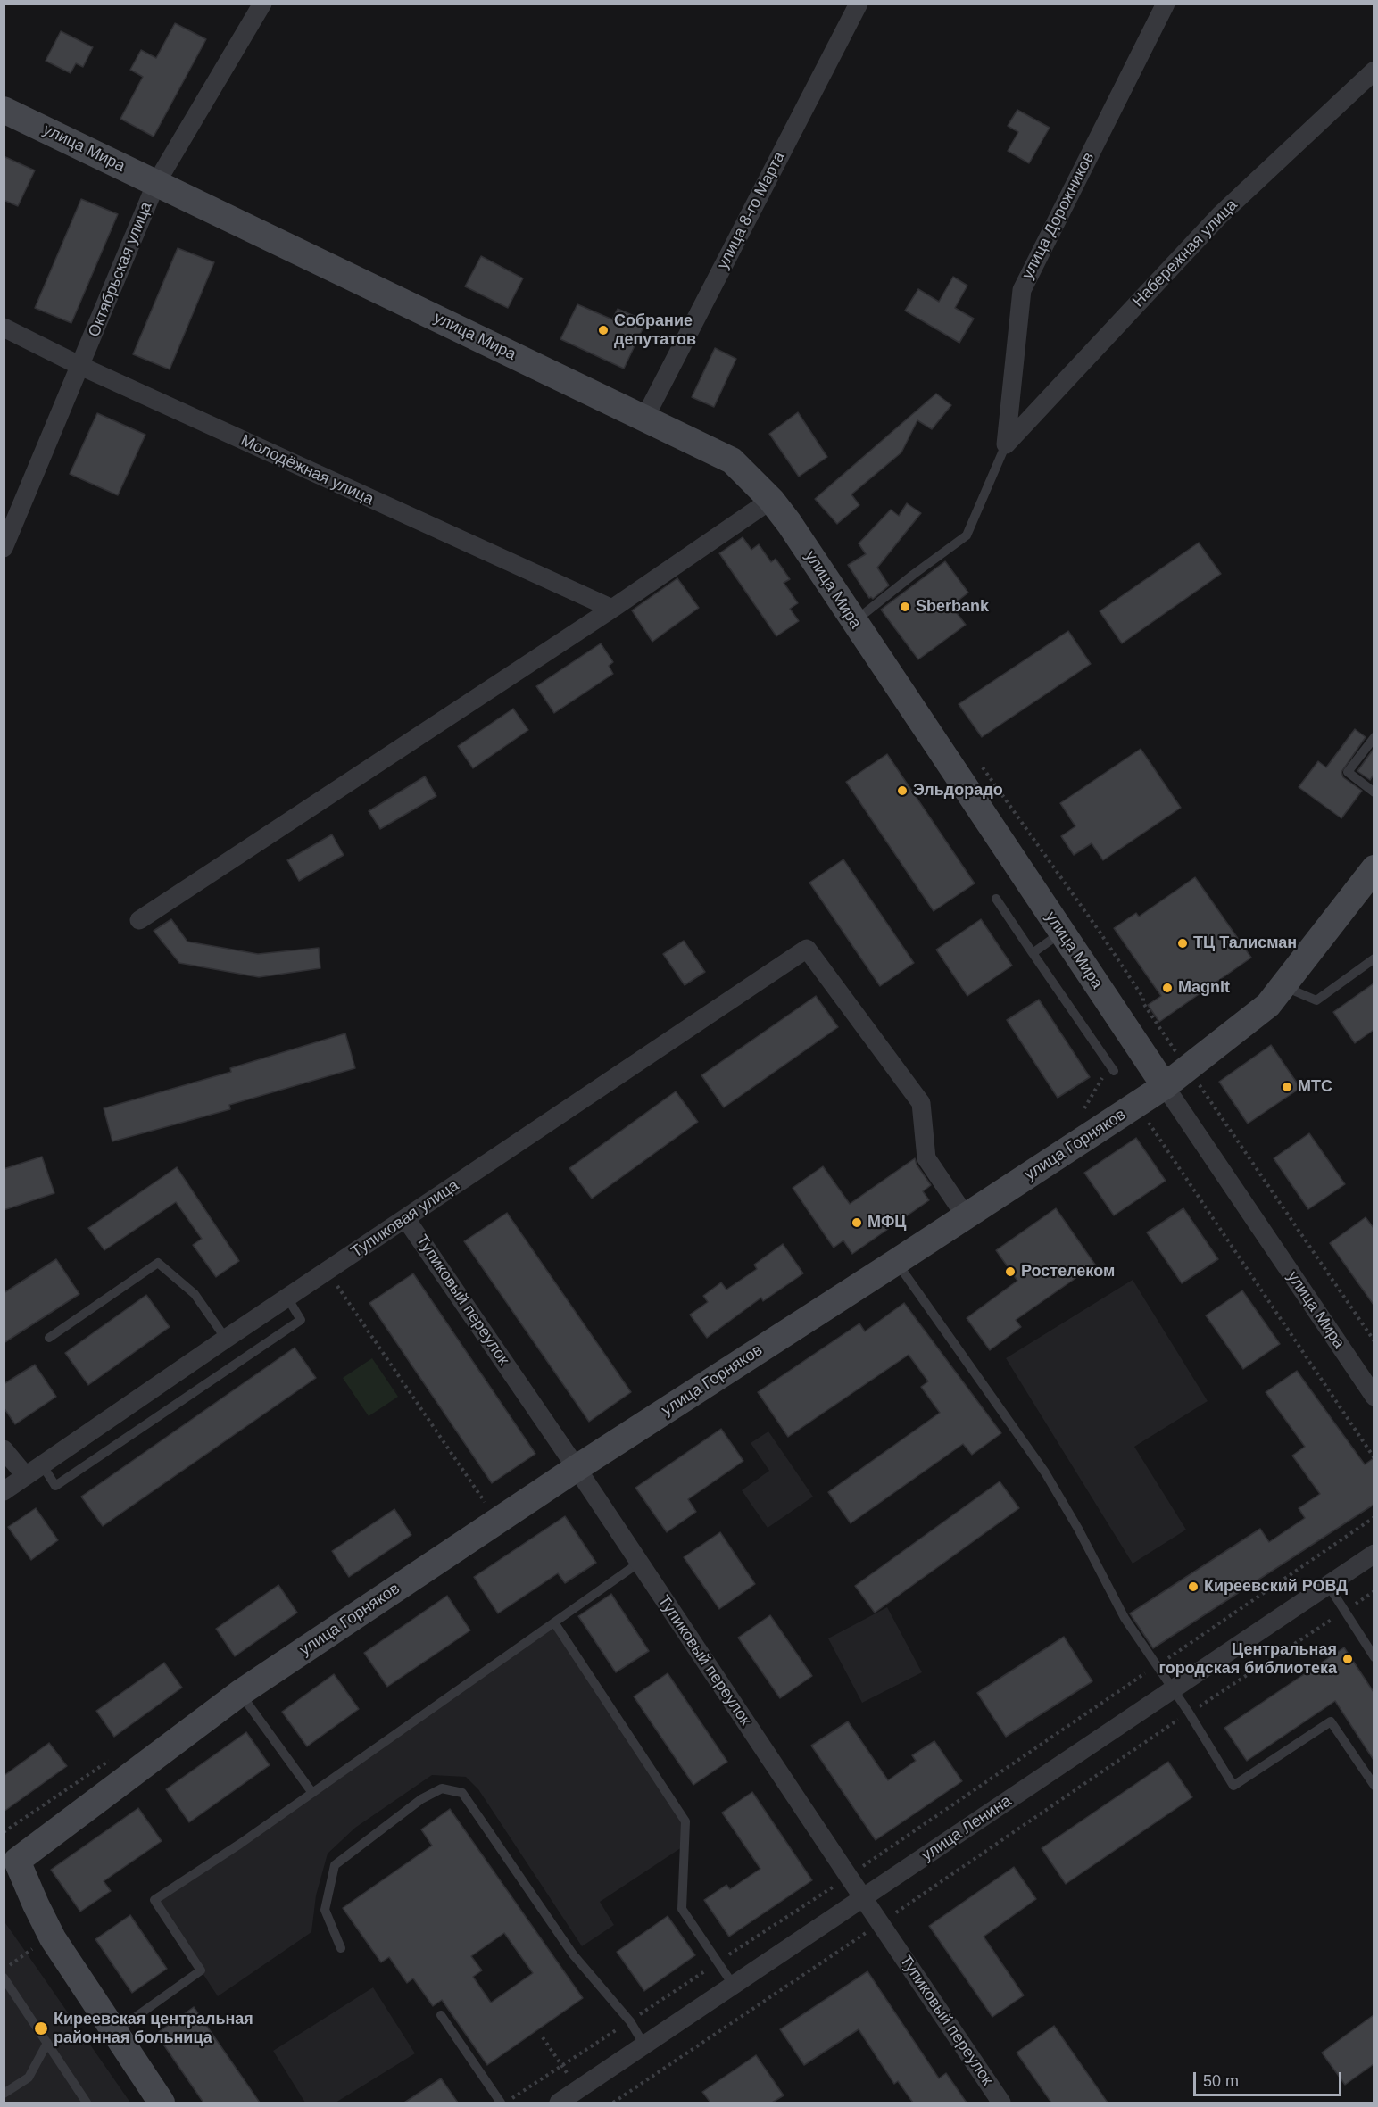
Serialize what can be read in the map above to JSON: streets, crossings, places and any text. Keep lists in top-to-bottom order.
{
  "streets": {
    "main road": ["улица Мира", "улица Горняков"],
    "street": [
      "улица 8-го Марта",
      "улица Дорожников",
      "Набережная улица",
      "Октябрьская улица",
      "Молодёжная улица",
      "Тупиковая улица",
      "Тупиковый переулок",
      "улица Ленина"
    ]
  },
  "crossings": [
    ["улица Мира", "улица 8-го Марта"],
    ["улица Мира", "Октябрьская улица"],
    ["улица Мира", "улица Горняков"],
    ["улица Дорожников", "Набережная улица"],
    ["Октябрьская улица", "Молодёжная улица"],
    ["улица Горняков", "Тупиковая улица"],
    ["улица Горняков", "Тупиковый переулок"],
    ["Тупиковая улица", "Тупиковый переулок"],
    ["Тупиковый переулок", "улица Ленина"]
  ],
  "places": [
    "Собрание депутатов",
    "Sberbank",
    "Эльдорадо",
    "ТЦ Талисман",
    "Magnit",
    "МТС",
    "МФЦ",
    "Ростелеком",
    "Киреевский РОВД",
    "Центральная городская библиотека",
    "Киреевская центральная районная больница"
  ],
  "scale_bar": "50 m"
}
